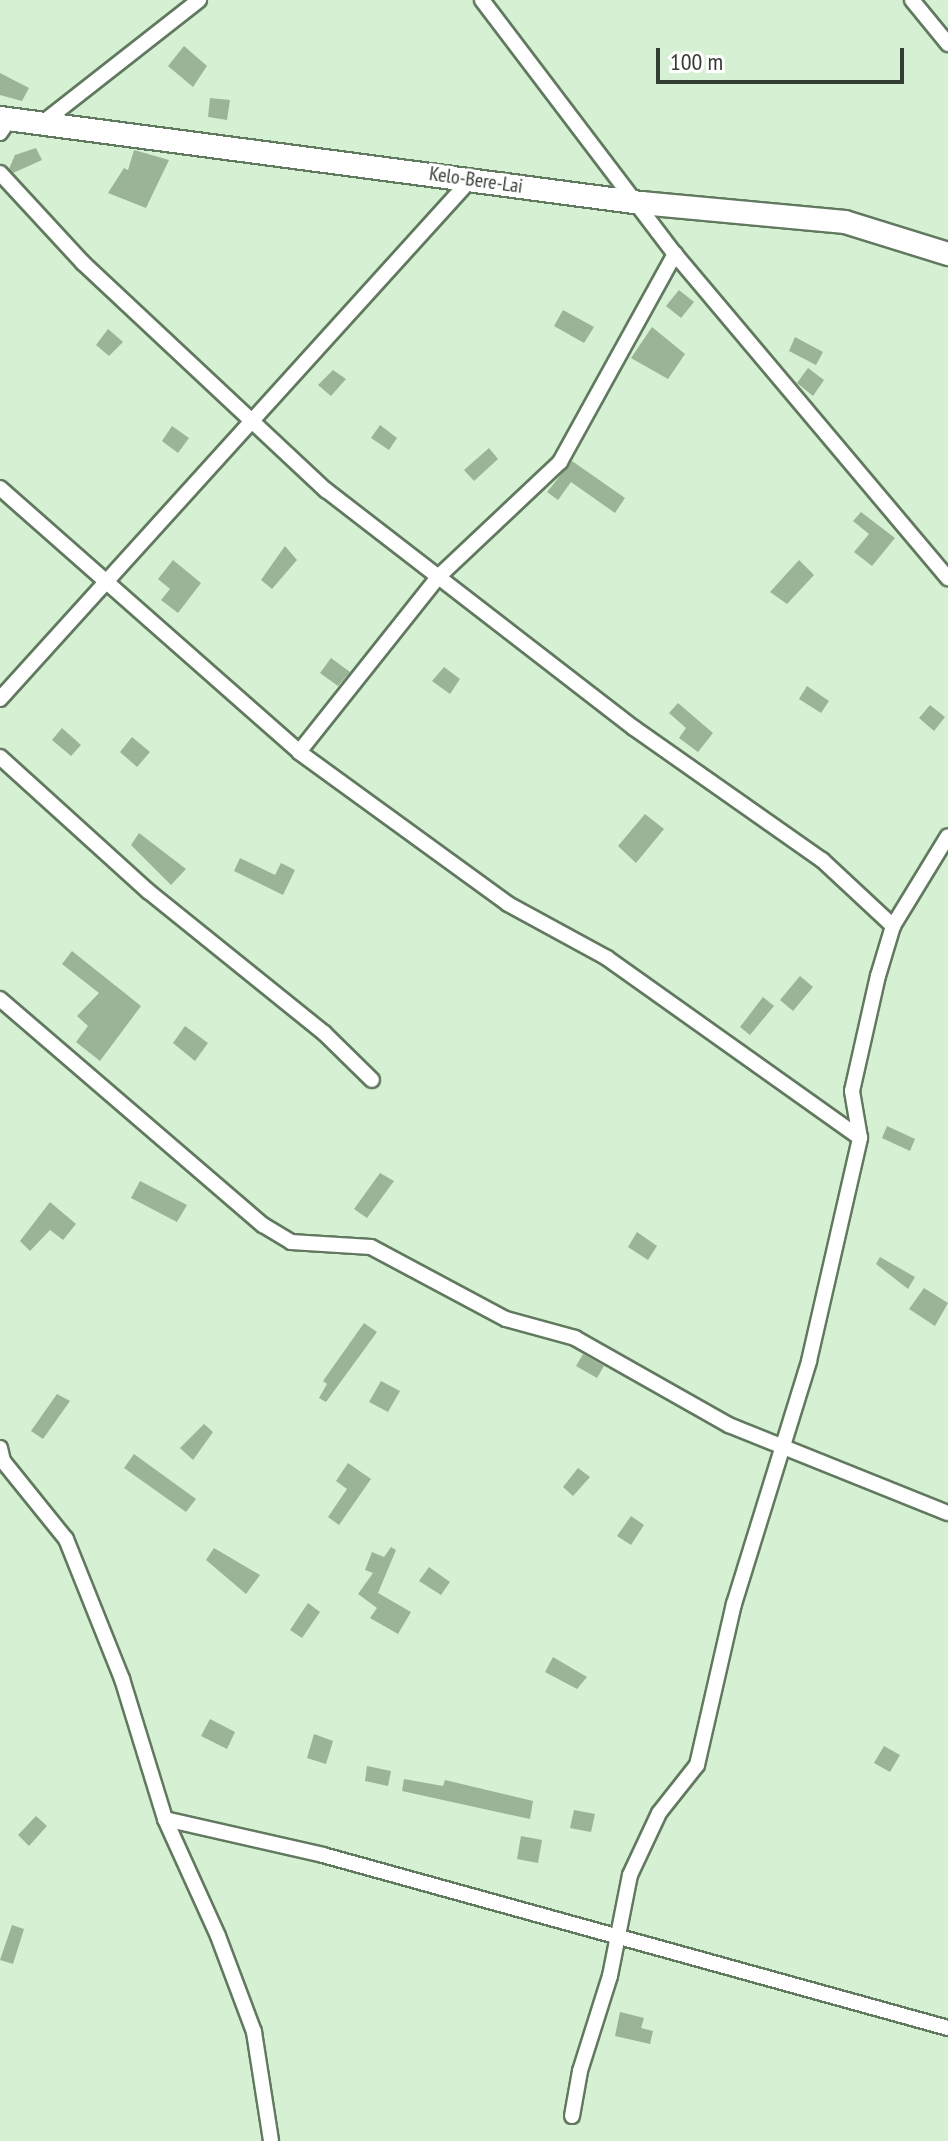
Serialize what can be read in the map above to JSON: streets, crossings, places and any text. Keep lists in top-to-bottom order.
{
  "streets": {
    "main road": ["Kelo-Bere-Lai"]
  },
  "scale_bar": "100 m"
}
